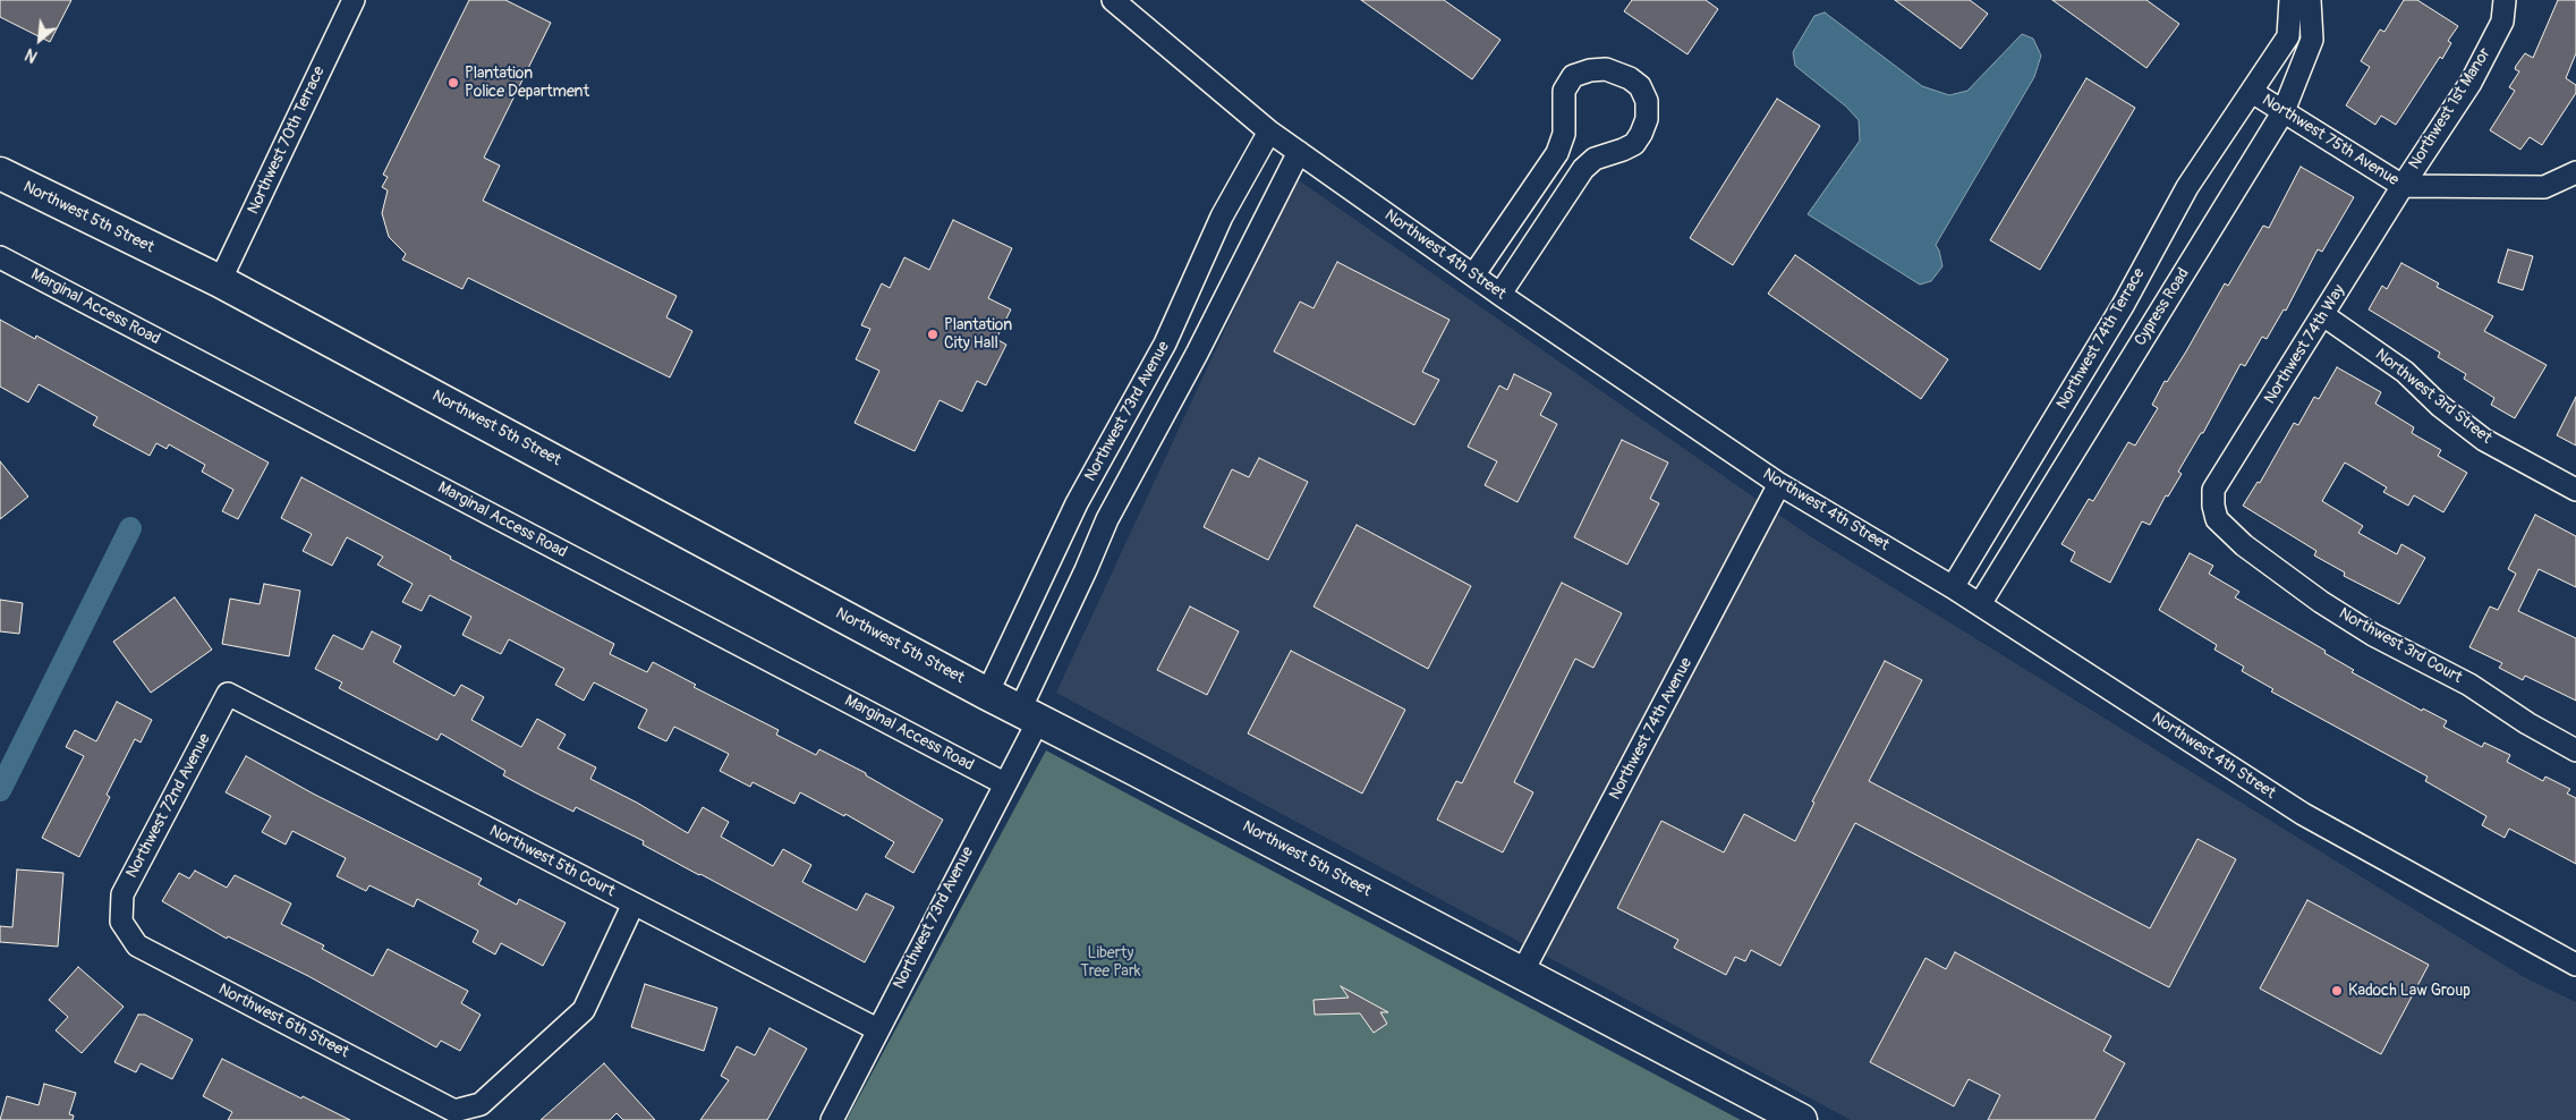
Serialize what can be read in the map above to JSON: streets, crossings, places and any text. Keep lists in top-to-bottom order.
{
  "streets": {
    "street": [
      "Northwest 1st Manor",
      "Northwest 70th Terrace",
      "Northwest 75th Avenue",
      "Northwest 5th Street",
      "Northwest 4th Street",
      "Marginal Access Road",
      "Cypress Road",
      "Northwest 74th Terrace",
      "Northwest 74th Way",
      "Northwest 3rd Street",
      "Northwest 73rd Avenue",
      "Northwest 3rd Court",
      "Northwest 74th Avenue",
      "Northwest 72nd Avenue",
      "Northwest 5th Court",
      "Northwest 6th Street"
    ]
  },
  "crossings": [
    ["Northwest 1st Manor", "Northwest 75th Avenue"],
    ["Northwest 1st Manor", "Northwest 74th Way"],
    ["Northwest 70th Terrace", "Northwest 5th Street"],
    ["Northwest 75th Avenue", "Cypress Road"],
    ["Northwest 75th Avenue", "Northwest 74th Terrace"],
    ["Northwest 75th Avenue", "Northwest 74th Way"],
    ["Northwest 5th Street", "Northwest 73rd Avenue"],
    ["Northwest 5th Street", "Northwest 74th Avenue"],
    ["Northwest 4th Street", "Cypress Road"],
    ["Northwest 4th Street", "Northwest 74th Terrace"],
    ["Northwest 4th Street", "Northwest 73rd Avenue"],
    ["Northwest 4th Street", "Northwest 74th Avenue"],
    ["Marginal Access Road", "Northwest 73rd Avenue"],
    ["Northwest 74th Way", "Northwest 3rd Street"],
    ["Northwest 74th Way", "Northwest 3rd Court"],
    ["Northwest 73rd Avenue", "Northwest 5th Court"],
    ["Northwest 72nd Avenue", "Northwest 5th Court"],
    ["Northwest 72nd Avenue", "Northwest 6th Street"],
    ["Northwest 5th Court", "Northwest 6th Street"]
  ],
  "parks": ["Liberty Tree Park"],
  "places": ["Plantation Police Department", "Plantation City Hall", "Kadoch Law Group"],
  "north": "bottom left"
}
